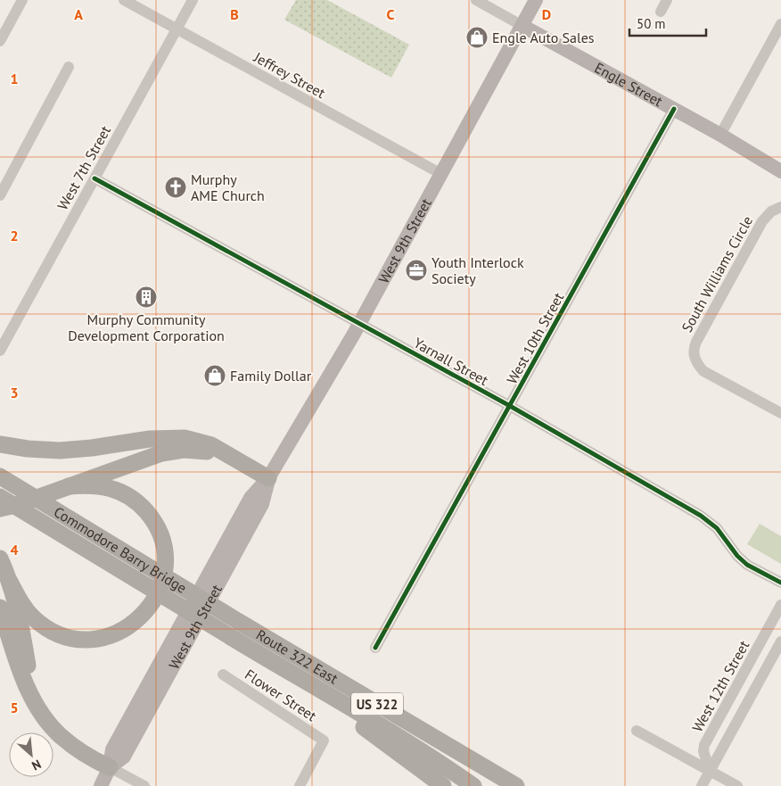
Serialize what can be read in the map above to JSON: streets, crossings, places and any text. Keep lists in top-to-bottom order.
{
  "streets": {
    "highway": ["Commodore Barry Bridge", "Route 322 East", "US 322"],
    "main road": ["Engle Street", "West 9th Street"],
    "street": [
      "Jeffrey Street",
      "West 7th Street",
      "South Williams Circle",
      "West 10th Street",
      "Yarnall Street",
      "West 12th Street",
      "Flower Street"
    ]
  },
  "crossings": [
    ["Jeffrey Street", "West 7th Street"],
    ["Jeffrey Street", "West 9th Street"],
    ["Engle Street", "West 9th Street"],
    ["Engle Street", "West 10th Street"],
    ["West 7th Street", "Yarnall Street"],
    ["West 9th Street", "Yarnall Street"],
    ["West 10th Street", "Yarnall Street"],
    ["Commodore Barry Bridge", "Route 322 East"],
    ["Commodore Barry Bridge", "US 322"]
  ],
  "places": {
    "shop": ["Engle Auto Sales", "Family Dollar"],
    "church": ["Murphy AME Church"],
    "office": ["Youth Interlock Society"],
    "building": ["Murphy Community Development Corporation"]
  },
  "scale_bar": "50 m",
  "north": "bottom right",
  "grid": {
    "columns": [
      "A",
      "B",
      "C",
      "D"
    ],
    "rows": [
      "1",
      "2",
      "3",
      "4",
      "5"
    ]
  }
}
